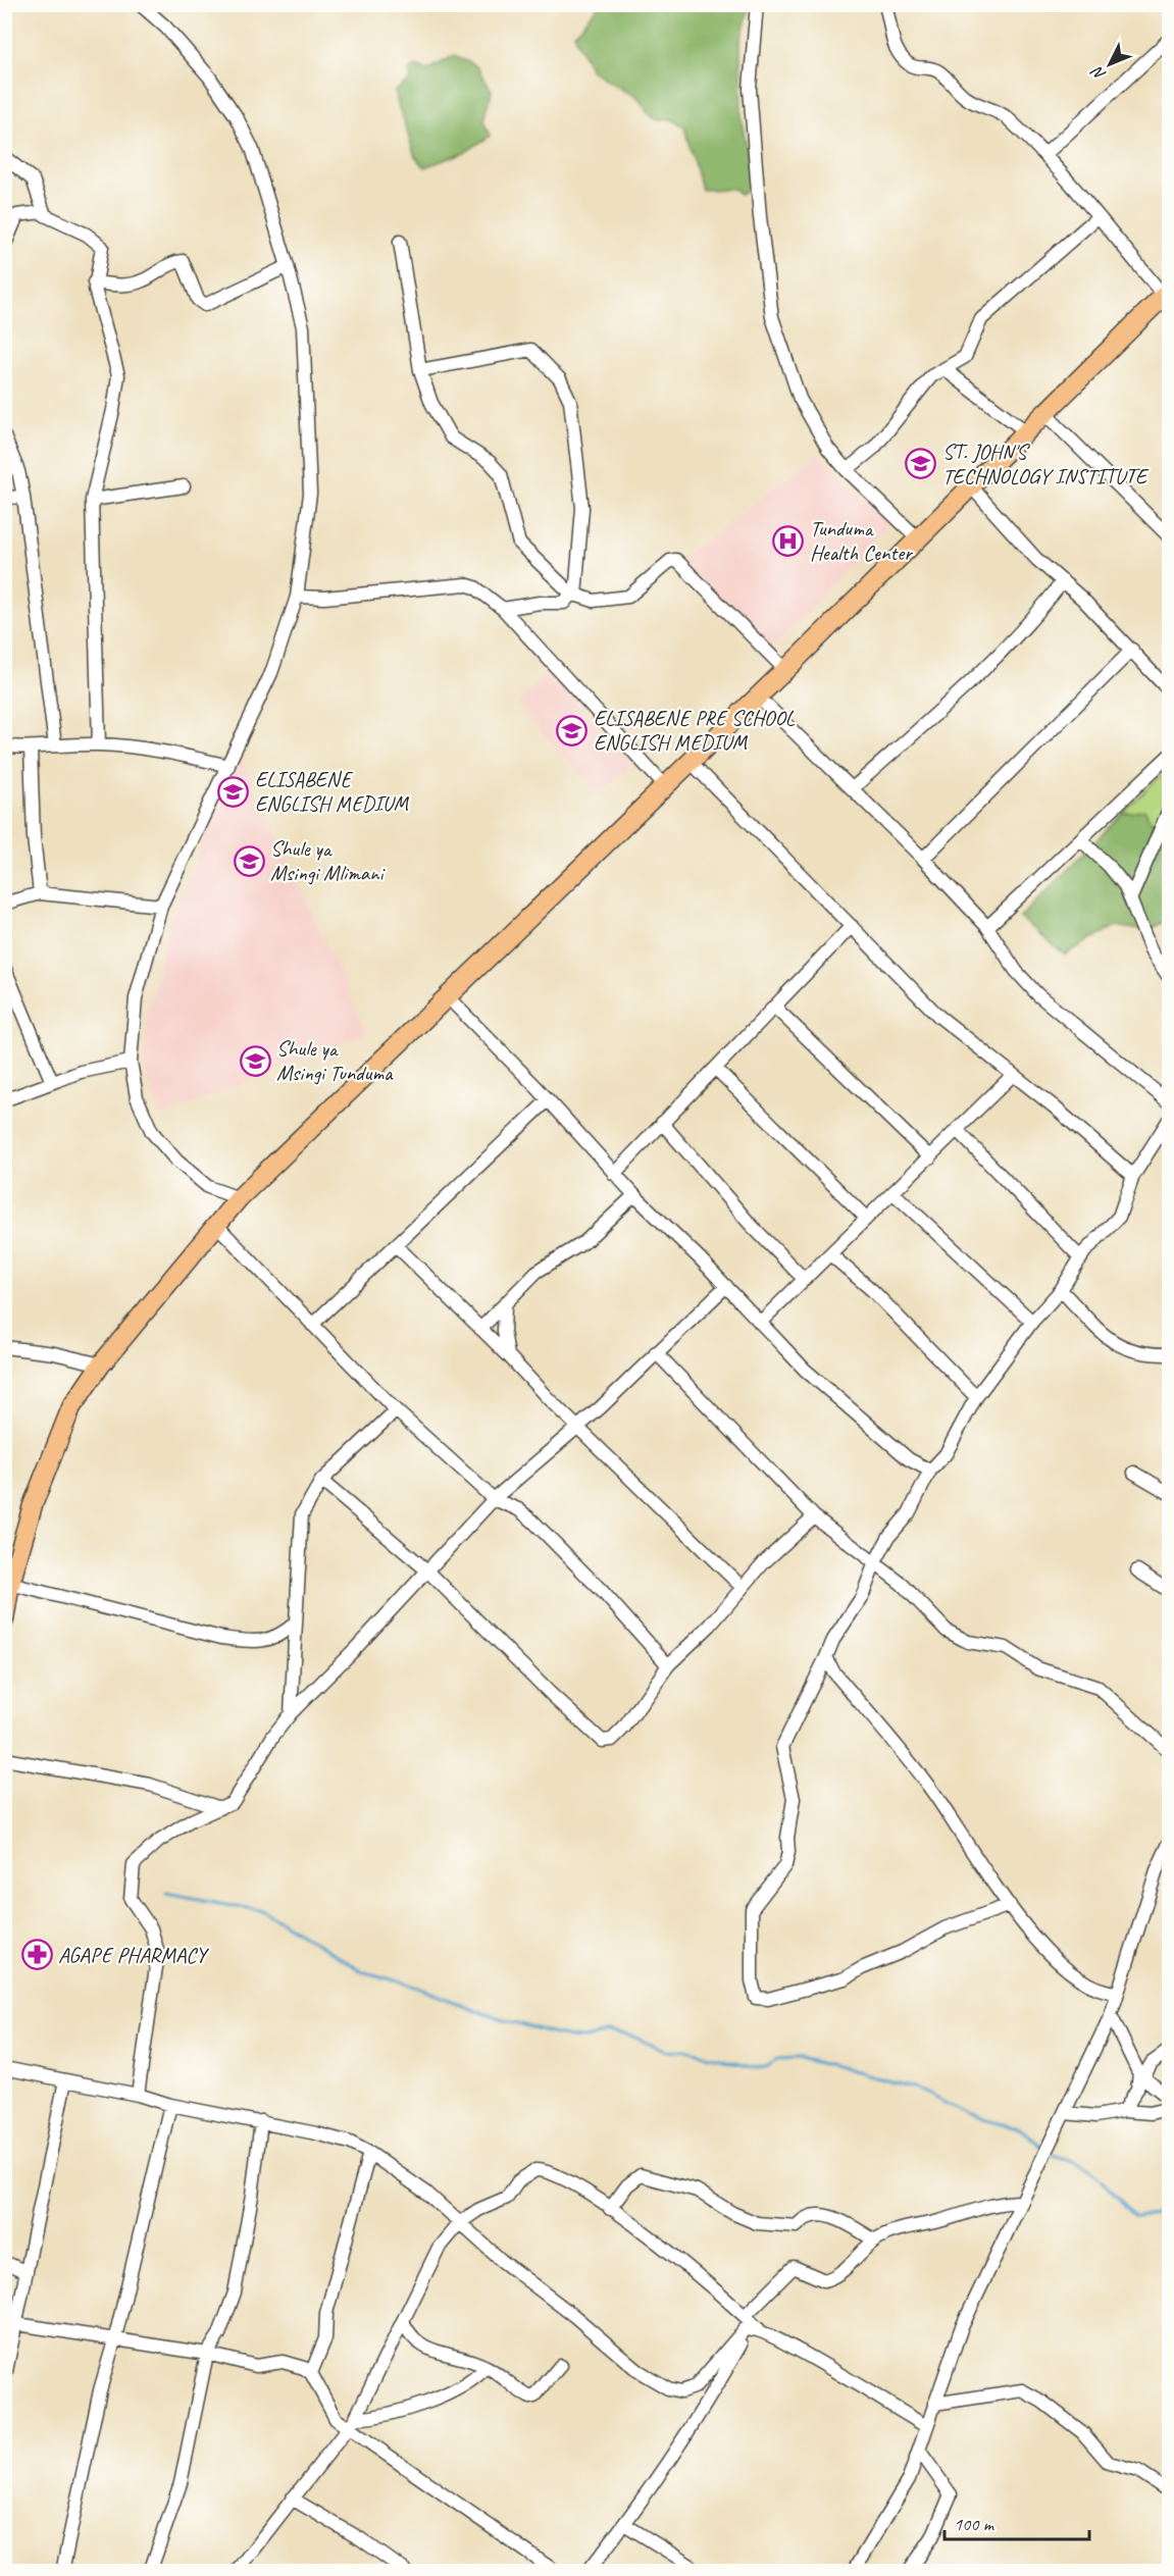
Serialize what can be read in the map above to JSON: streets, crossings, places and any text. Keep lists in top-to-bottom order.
{
  "places": {
    "school or university": [
      "ST. JOHN'S TECHNOLOGY INSTITUTE",
      "ELISABENE PRE SCHOOL ENGLISH MEDIUM",
      "ELISABENE ENGLISH MEDIUM",
      "Shule ya Msingi Mlimani",
      "Shule ya Msingi Tunduma"
    ],
    "hospital": ["Tunduma Health Center"],
    "pharmacy": ["AGAPE PHARMACY"]
  },
  "scale_bar": "100 m",
  "north": "bottom left"
}
